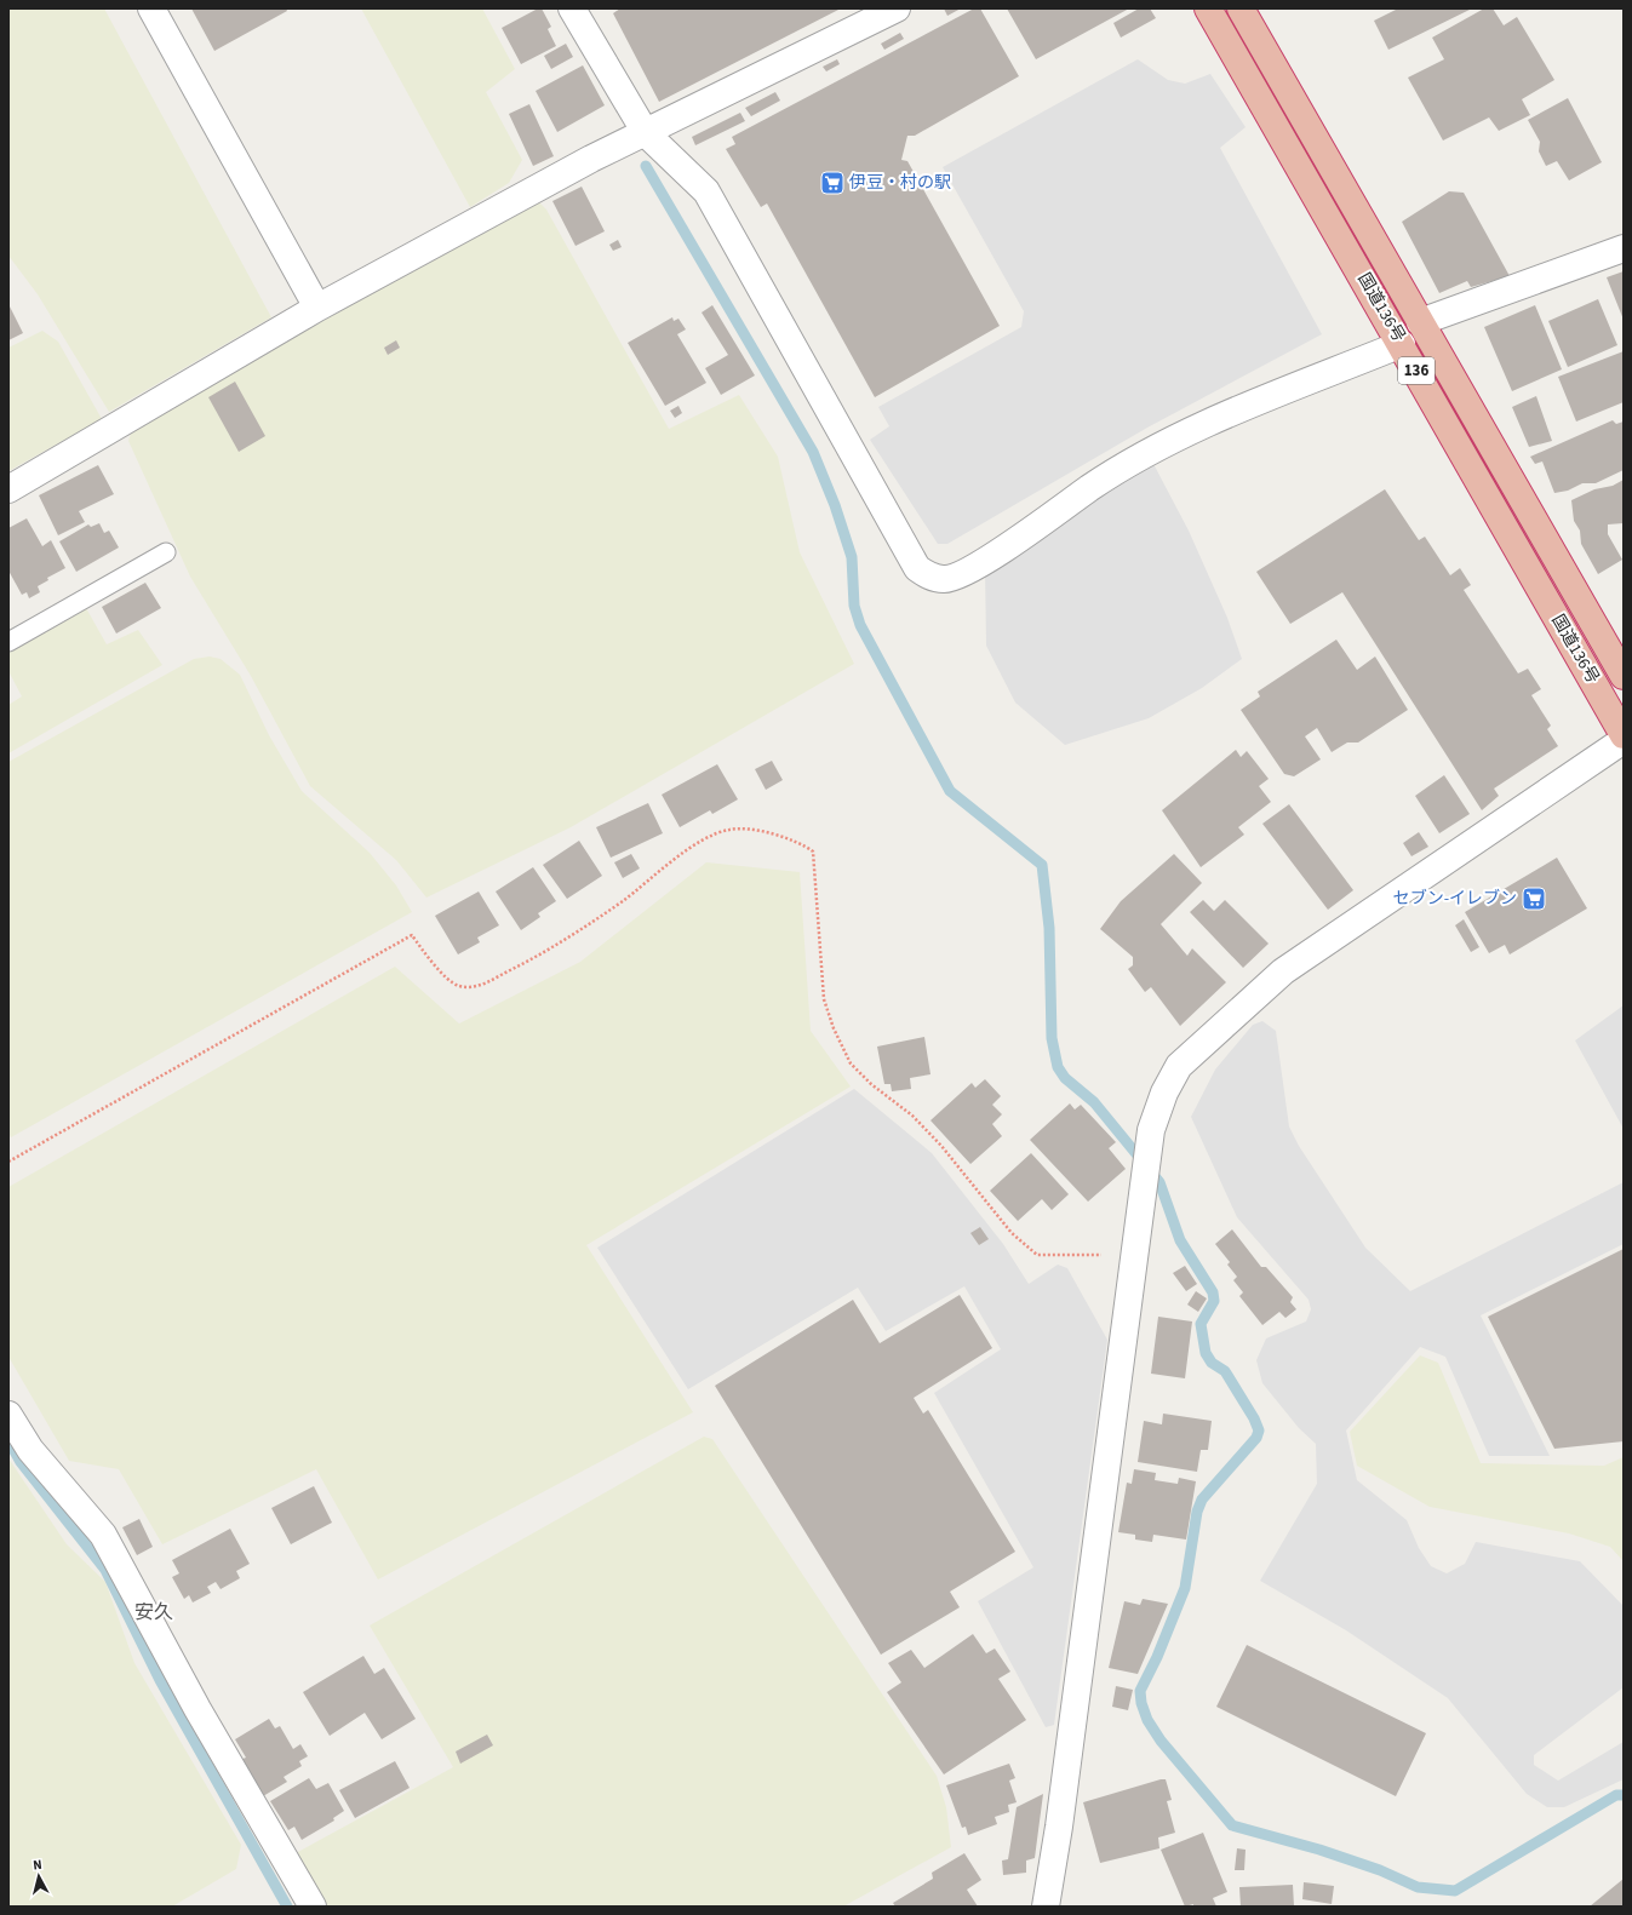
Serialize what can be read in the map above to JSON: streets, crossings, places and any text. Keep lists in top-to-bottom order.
{
  "streets": {
    "highway": ["国道136号", "136"]
  },
  "districts": ["安久"],
  "places": {
    "supermarket": ["伊豆・村の駅", "セブン-イレブン"]
  },
  "north": "top"
}
